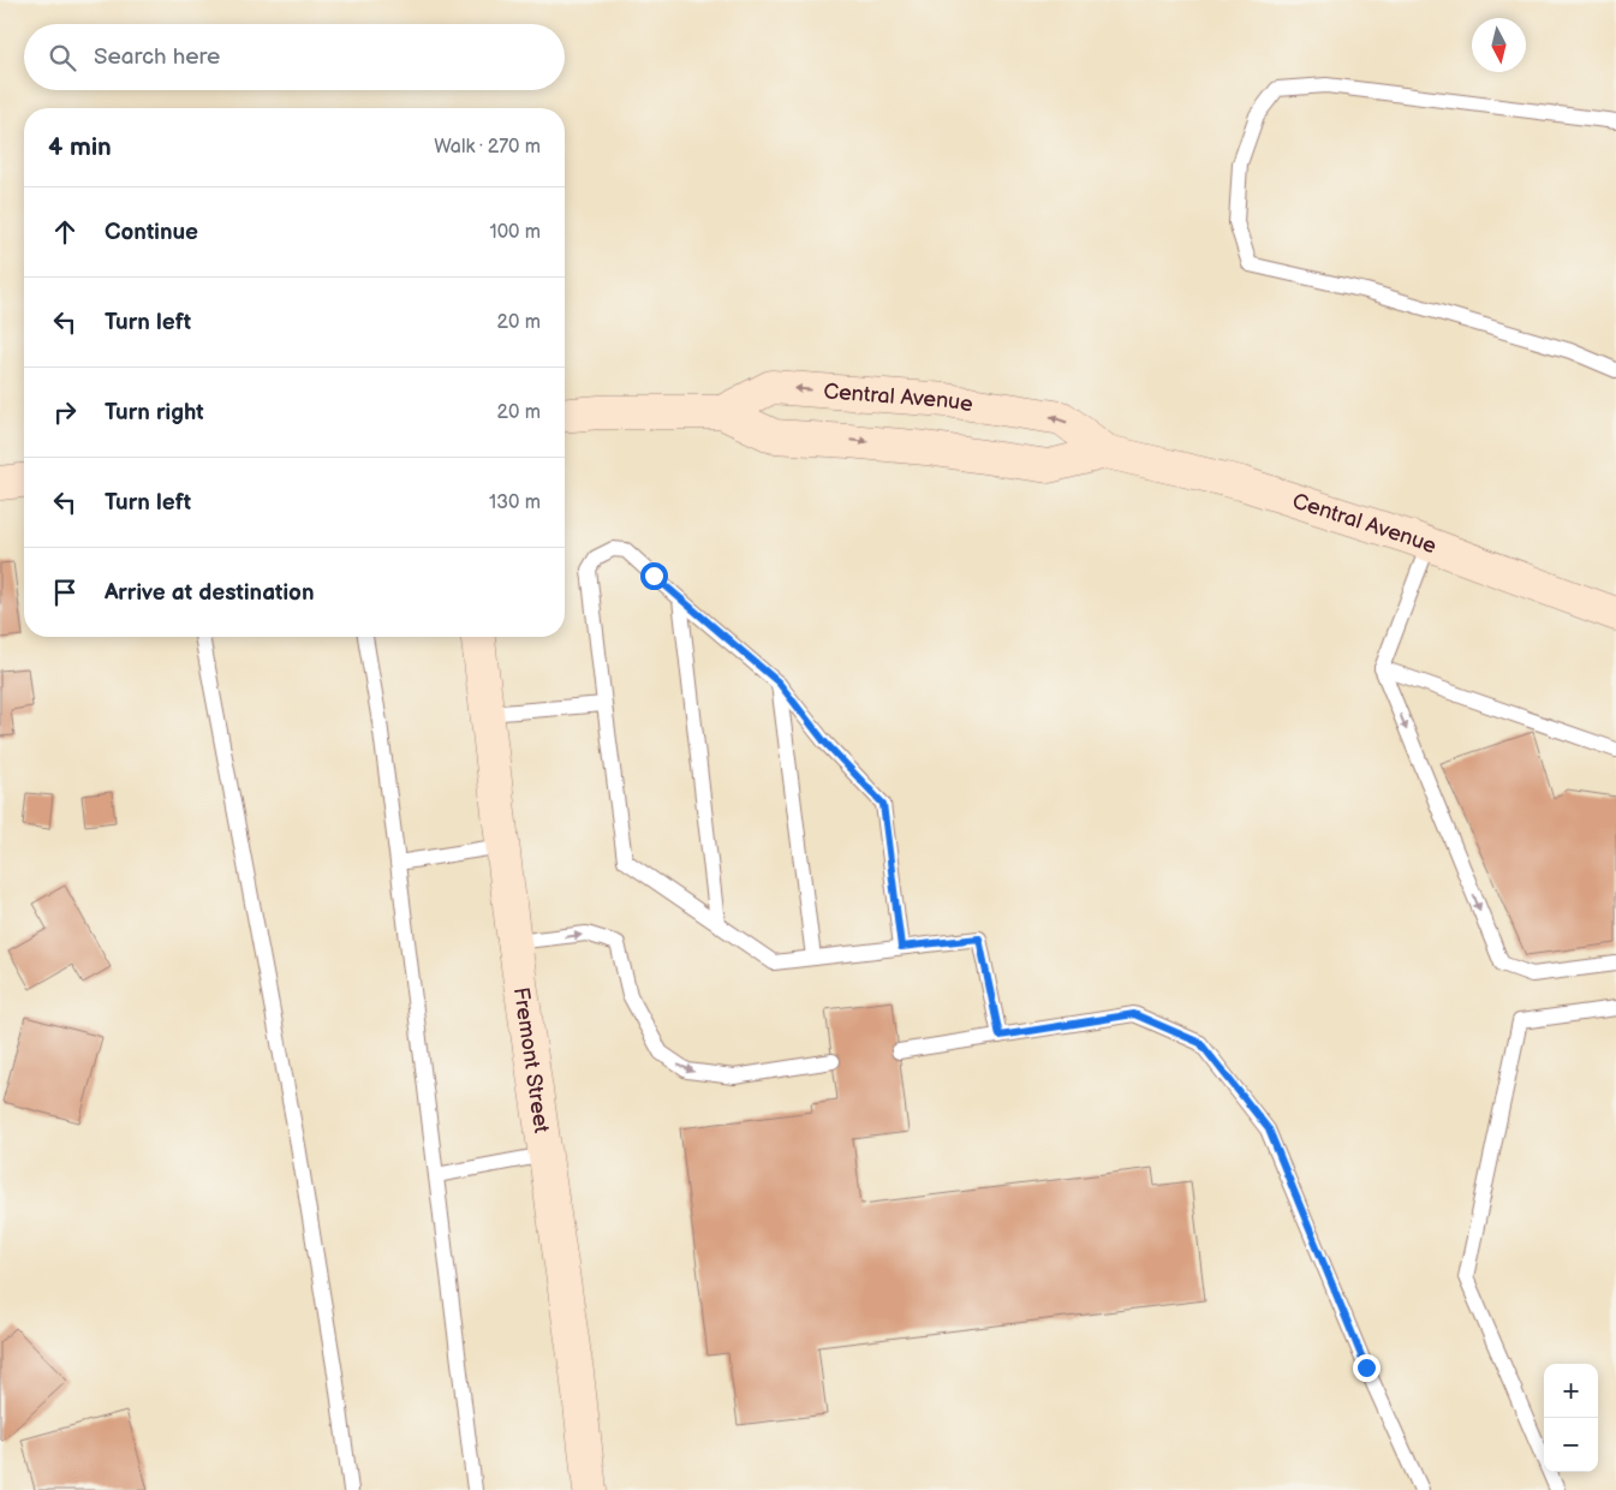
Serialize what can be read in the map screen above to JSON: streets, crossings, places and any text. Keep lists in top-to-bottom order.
{
  "streets": {
    "main road": ["Central Avenue", "Fremont Street"]
  },
  "north": "bottom",
  "page": {
    "search": "Search here",
    "heading": ["4 min", "Walk · 270 m"],
    "list": [
      ["Continue", "100 m"],
      ["Turn left", "20 m"],
      ["Turn right", "20 m"],
      ["Turn left", "130 m"],
      "Arrive at destination"
    ],
    "map_buttons": ["+", "−"]
  }
}
